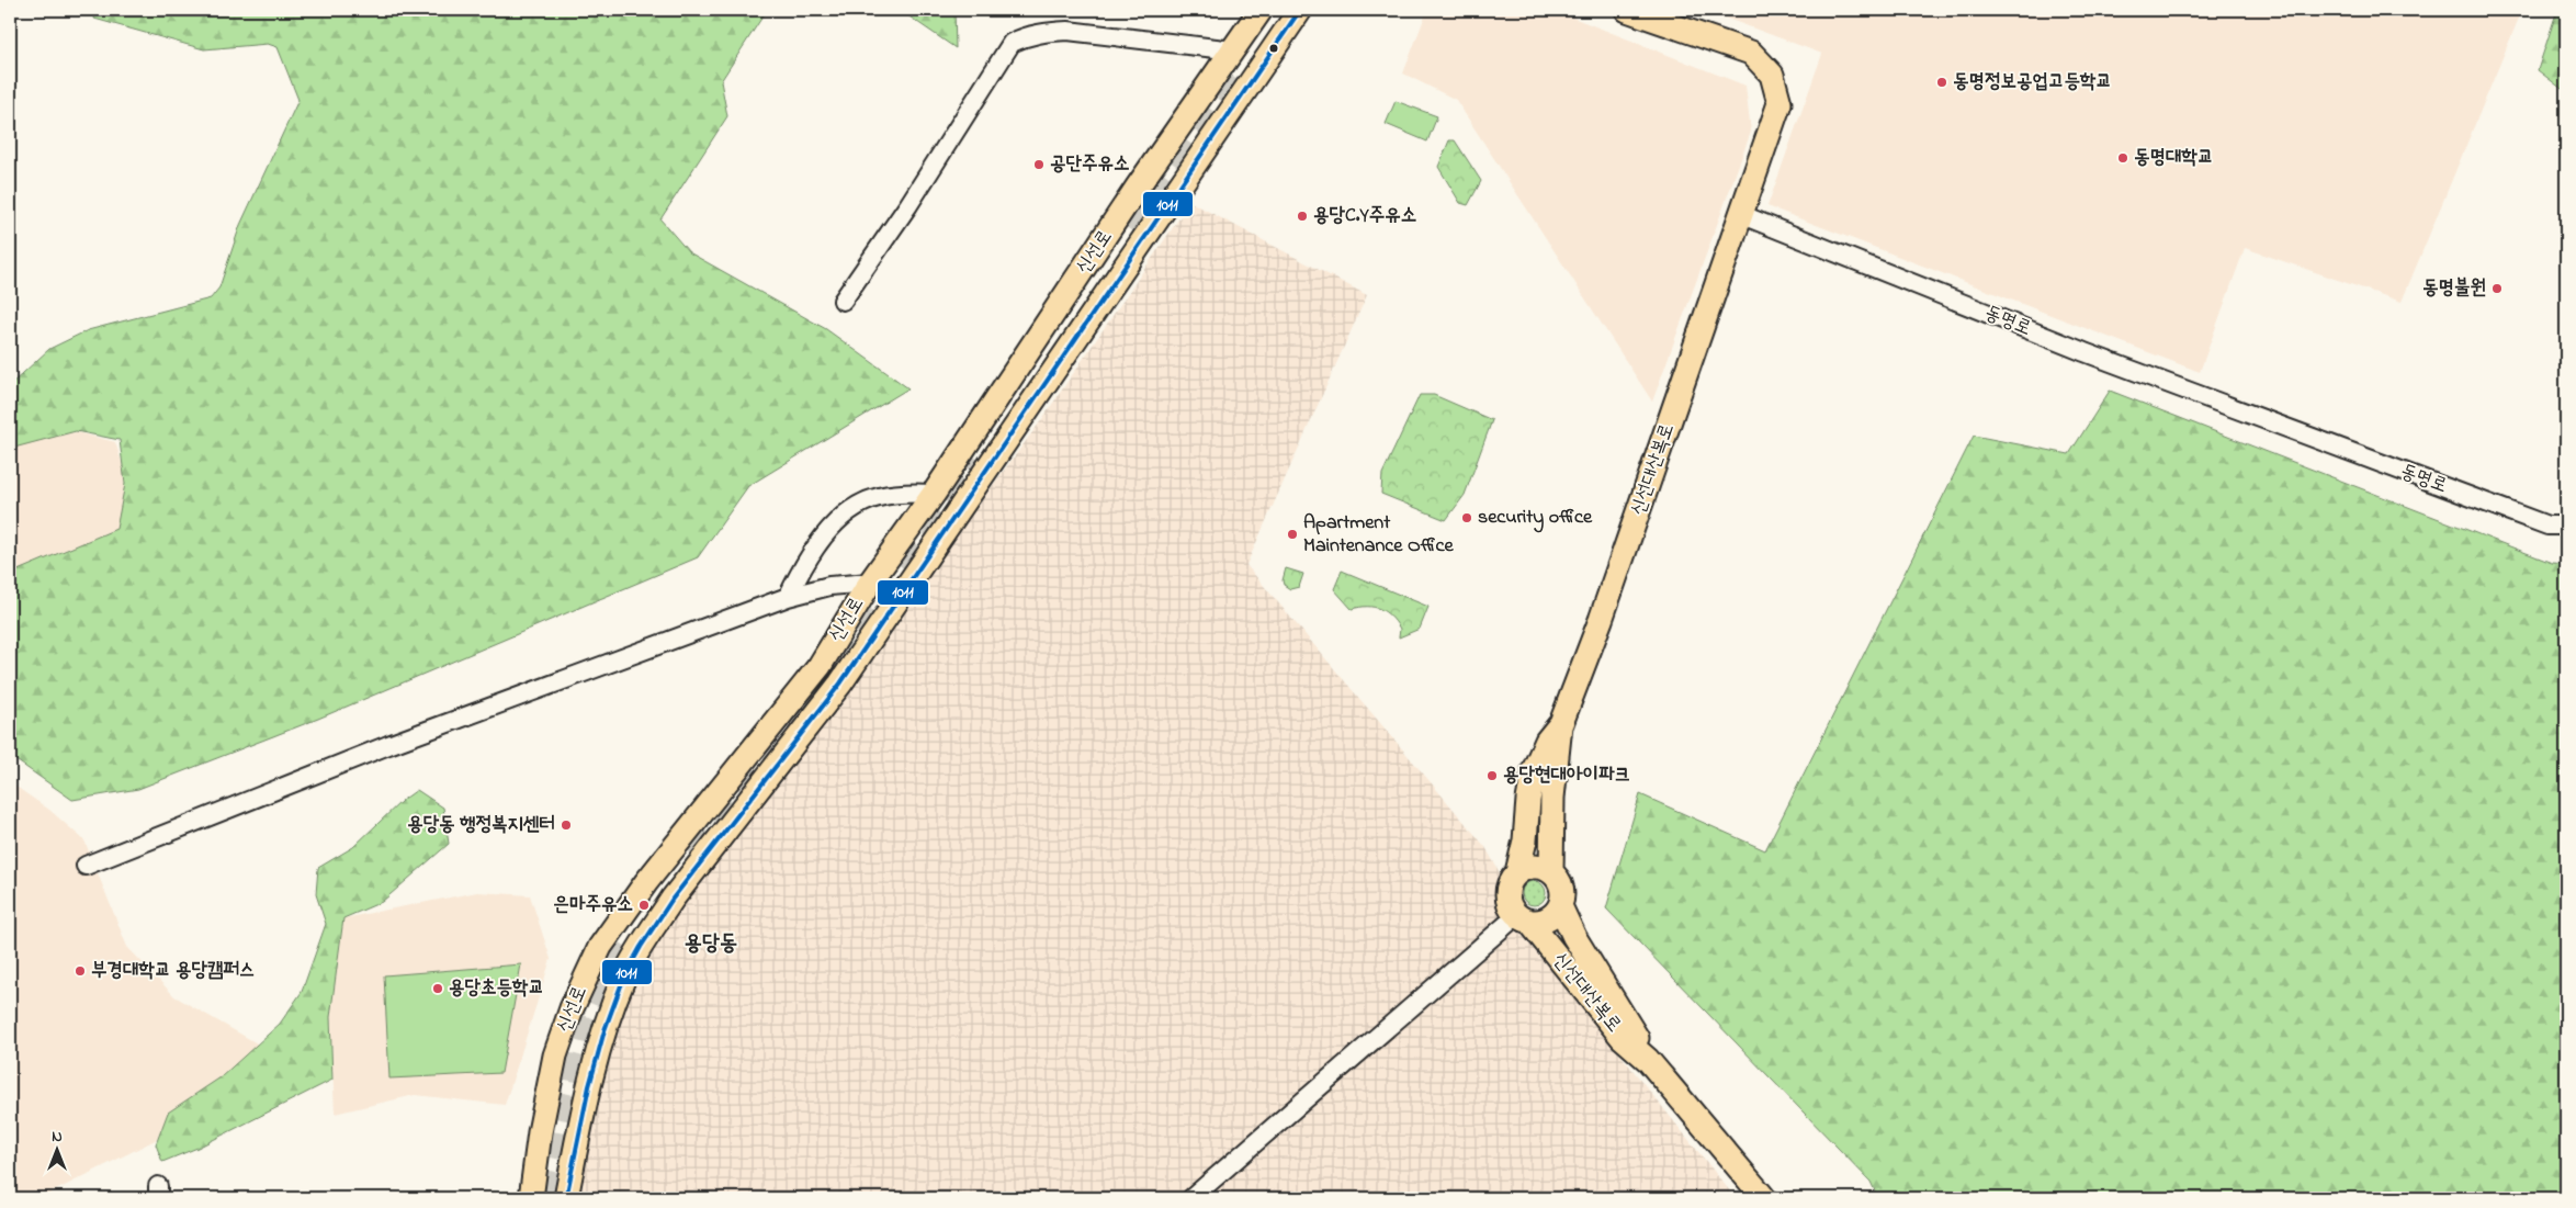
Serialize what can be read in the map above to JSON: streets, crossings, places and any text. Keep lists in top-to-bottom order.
{
  "streets": {
    "main road": ["신선로", "신선대산복로"],
    "street": ["동명로"]
  },
  "crossings": [
    ["동명로", "신선대산복로"]
  ],
  "districts": ["용당동"],
  "places": [
    "동명정보공업고등학교",
    "동명대학교",
    "공단주유소",
    "용당C.Y주유소",
    "동명불원",
    "security office",
    "Apartment Maintenance Office",
    "용당현대아이파크",
    "용당동 행정복지센터",
    "은마주유소",
    "부경대학교 용당캠퍼스",
    "용당초등학교"
  ],
  "lines": ["transit line 1011"],
  "north": "top"
}
